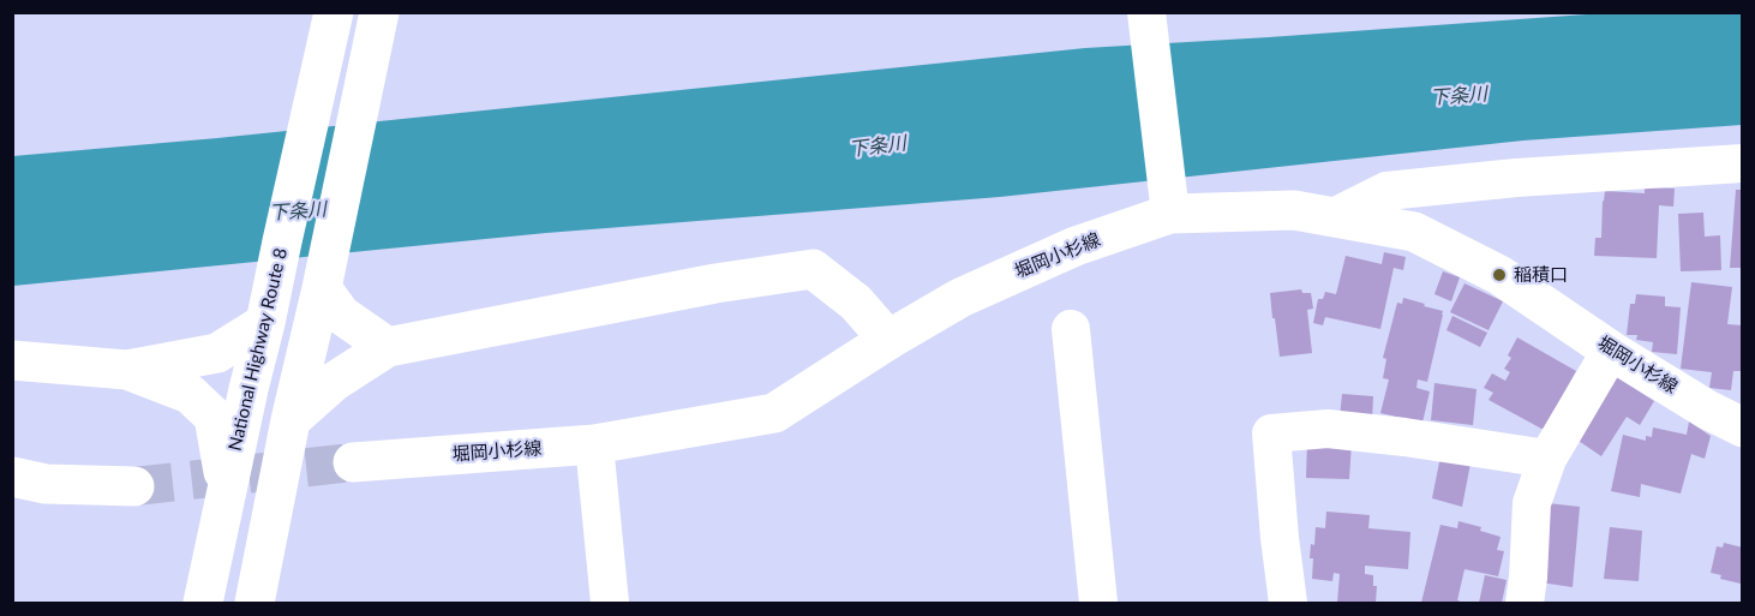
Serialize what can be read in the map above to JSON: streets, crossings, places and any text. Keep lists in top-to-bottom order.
{
  "streets": {
    "main road": ["堀岡小杉線", "National Highway Route 8"]
  },
  "water": ["下条川"],
  "places": ["稲積口"]
}
